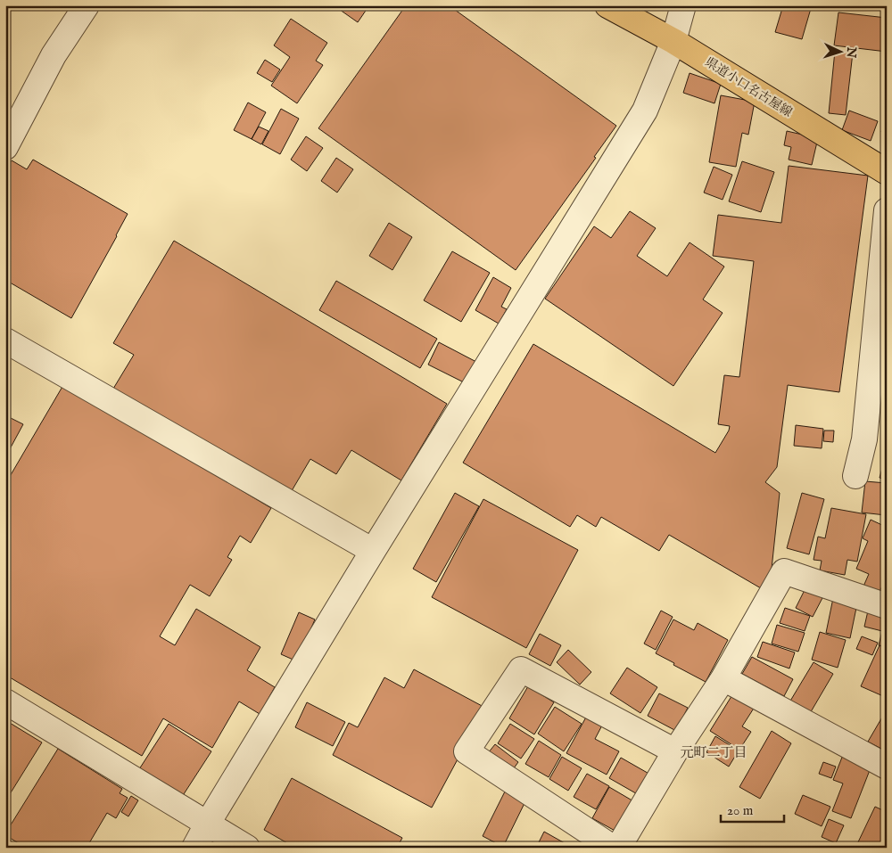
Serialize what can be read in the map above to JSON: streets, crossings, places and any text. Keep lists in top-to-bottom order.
{
  "streets": {
    "main road": ["県道小口名古屋線"]
  },
  "districts": ["元町二丁目"],
  "scale_bar": "20 m",
  "north": "right"
}
